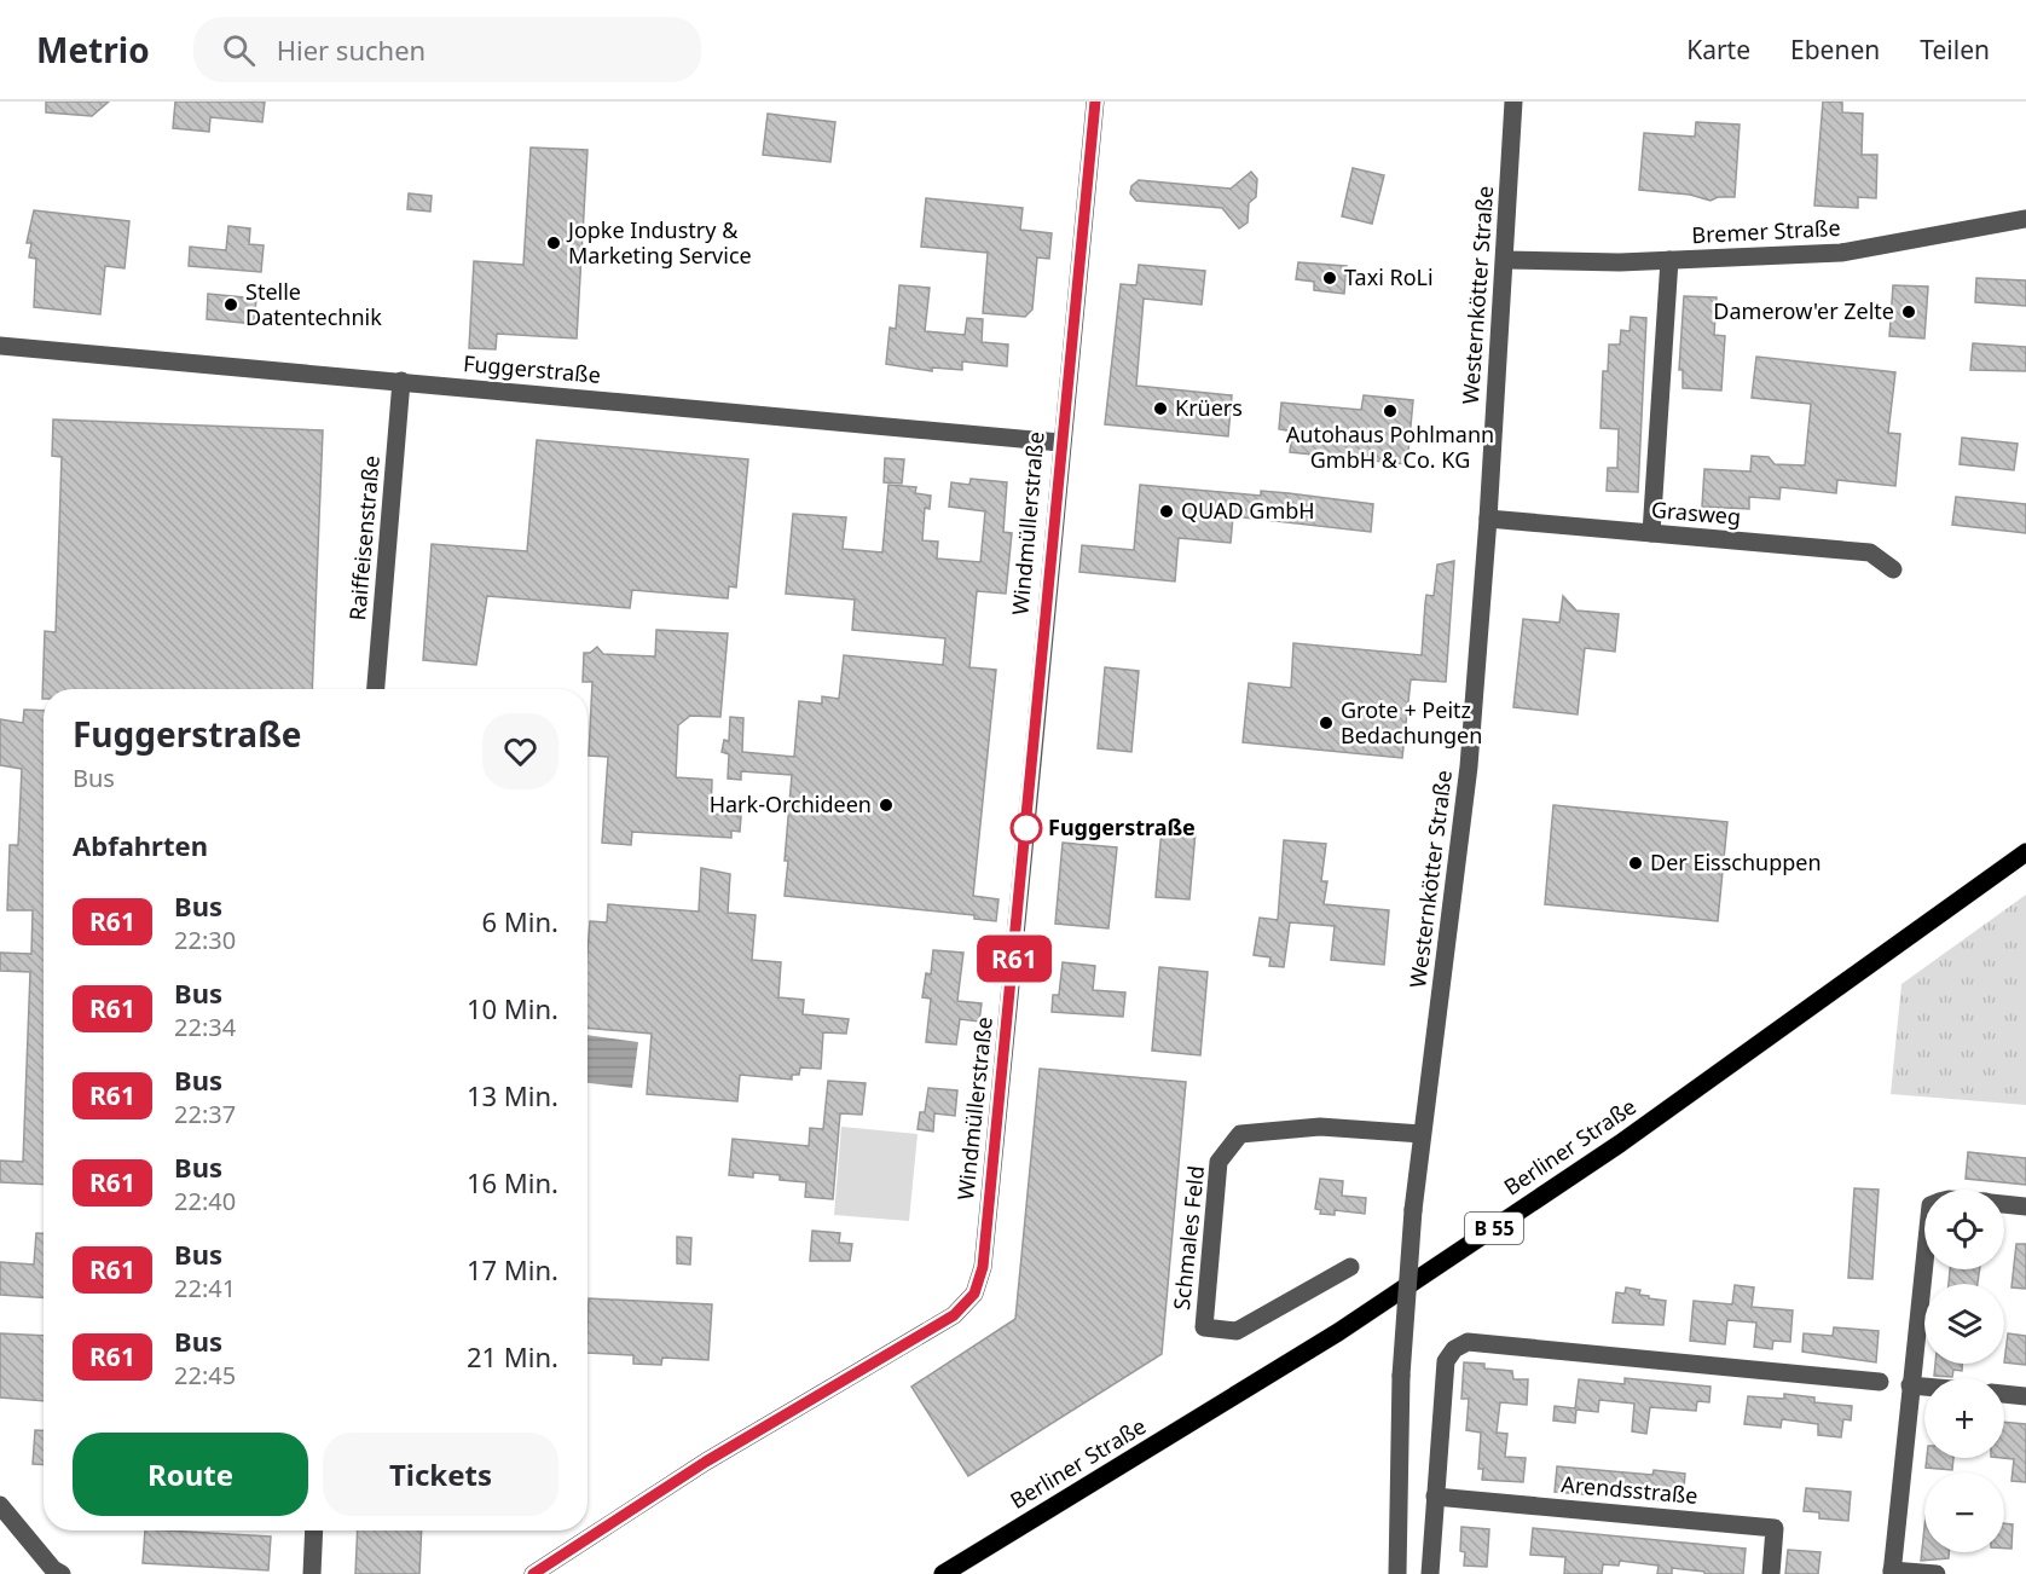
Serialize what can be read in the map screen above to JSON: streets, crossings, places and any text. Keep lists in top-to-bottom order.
{
  "streets": {
    "main road": ["Berliner Straße", "B 55"],
    "street": [
      "Bremer Straße",
      "Westernkötter Straße",
      "Fuggerstraße",
      "Grasweg",
      "Windmüllerstraße",
      "Raiffeisenstraße",
      "Schmales Feld",
      "Arendsstraße"
    ]
  },
  "crossings": [
    ["Bremer Straße", "Westernkötter Straße"],
    ["Westernkötter Straße", "Grasweg"],
    ["Westernkötter Straße", "Schmales Feld"],
    ["Fuggerstraße", "Windmüllerstraße"],
    ["Fuggerstraße", "Raiffeisenstraße"]
  ],
  "places": [
    "Jopke Industry & Marketing Service",
    "Taxi RoLi",
    "Stelle Datentechnik",
    "Damerow'er Zelte",
    "Krüers",
    "Autohaus Pohlmann GmbH & Co. KG",
    "QUAD GmbH",
    "Grote + Peitz Bedachungen",
    "Hark-Orchideen",
    "Fuggerstraße",
    "Der Eisschuppen"
  ],
  "lines": ["bus line R61"],
  "page": {
    "header": "Metrio",
    "search": "Hier suchen",
    "nav": ["Karte", "Ebenen", "Teilen"],
    "on_map": "R61",
    "heading": [
      ["Fuggerstraße", "Bus"],
      "Abfahrten"
    ],
    "list": [
      {
        "mark": "R61",
        "name": "Bus",
        "note": "22:30",
        "value": "6 Min."
      },
      {
        "mark": "R61",
        "name": "Bus",
        "note": "22:34",
        "value": "10 Min."
      },
      {
        "mark": "R61",
        "name": "Bus",
        "note": "22:37",
        "value": "13 Min."
      },
      {
        "mark": "R61",
        "name": "Bus",
        "note": "22:40",
        "value": "16 Min."
      },
      {
        "mark": "R61",
        "name": "Bus",
        "note": "22:41",
        "value": "17 Min."
      },
      {
        "mark": "R61",
        "name": "Bus",
        "note": "22:45",
        "value": "21 Min."
      }
    ],
    "map_buttons": ["+", "−"],
    "buttons": ["Route", "Tickets"]
  }
}
